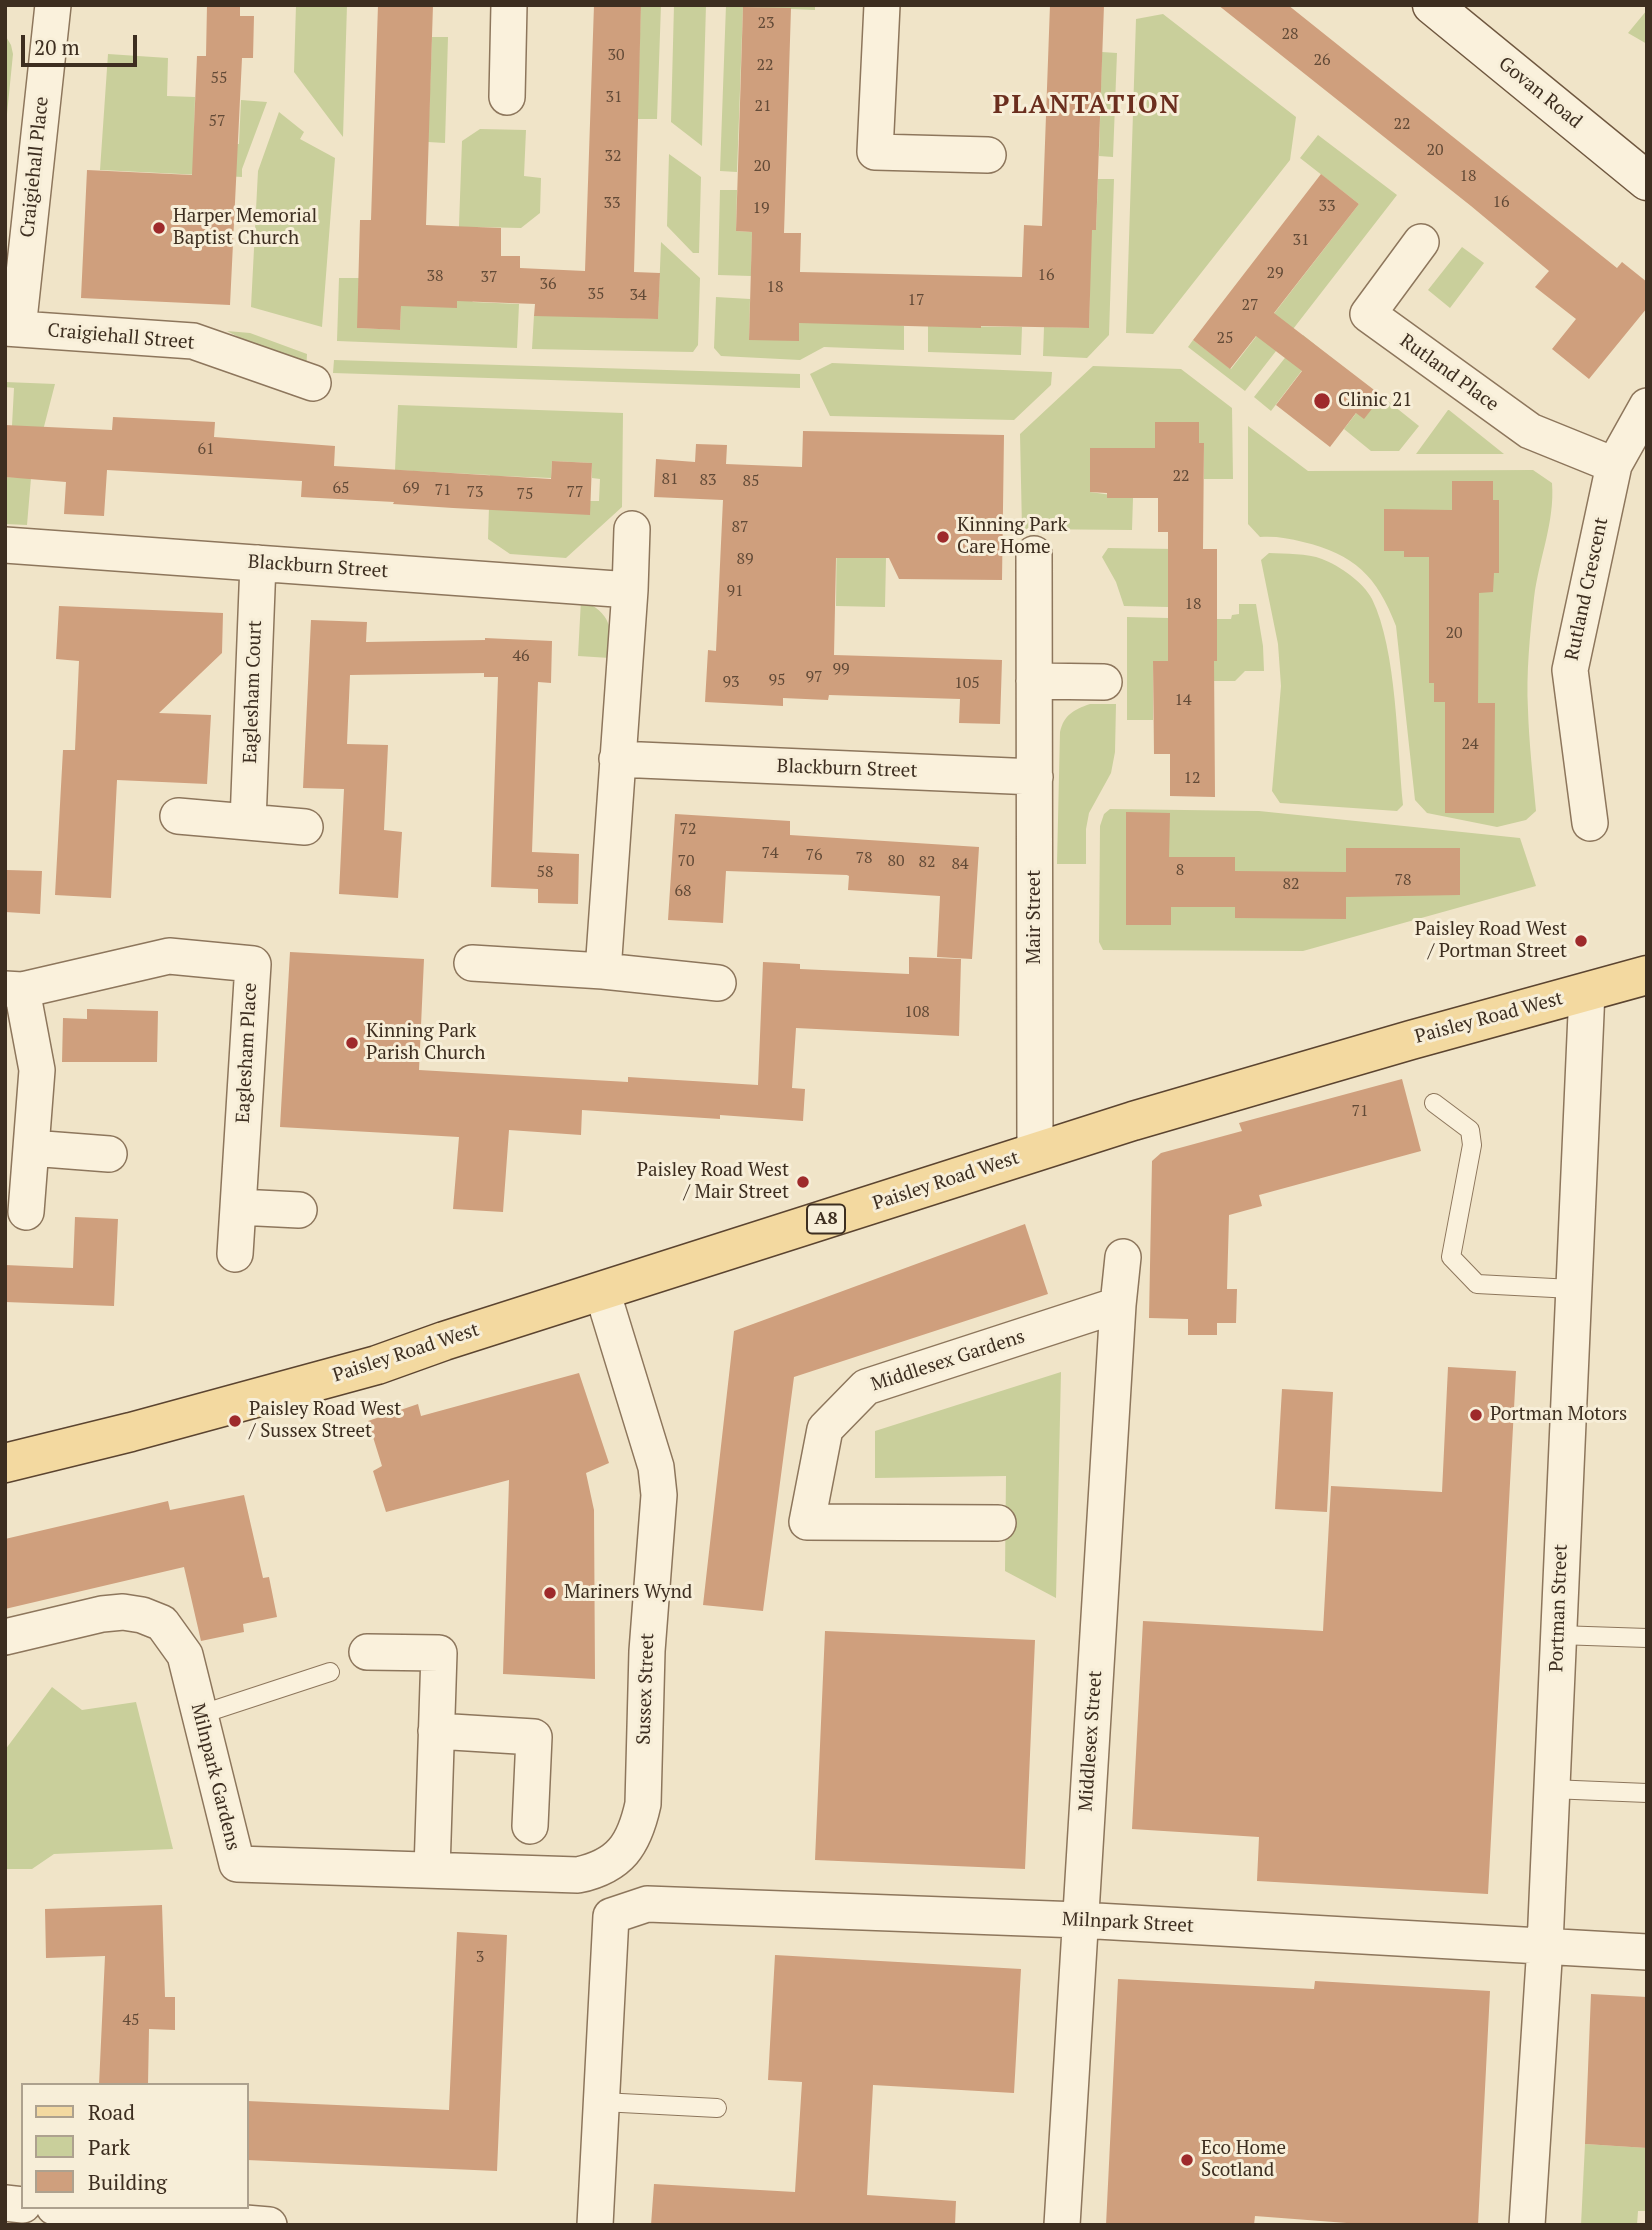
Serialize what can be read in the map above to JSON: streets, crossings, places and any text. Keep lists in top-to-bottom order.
{
  "streets": {
    "main road": ["Paisley Road West", "A8"],
    "street": [
      "Govan Road",
      "Craigiehall Place",
      "Craigiehall Street",
      "Rutland Place",
      "Blackburn Street",
      "Rutland Crescent",
      "Eaglesham Court",
      "Mair Street",
      "Eaglesham Place",
      "Middlesex Gardens",
      "Portman Street",
      "Sussex Street",
      "Middlesex Street",
      "Milnpark Gardens",
      "Milnpark Street"
    ]
  },
  "crossings": [
    ["Craigiehall Place", "Craigiehall Street"],
    ["Rutland Place", "Rutland Crescent"],
    ["Blackburn Street", "Eaglesham Court"],
    ["Blackburn Street", "Mair Street"],
    ["Mair Street", "Paisley Road West"],
    ["Paisley Road West", "Portman Street"],
    ["Paisley Road West", "Sussex Street"],
    ["Middlesex Gardens", "Middlesex Street"],
    ["Portman Street", "Milnpark Street"],
    ["Sussex Street", "Milnpark Gardens"],
    ["Middlesex Street", "Milnpark Street"]
  ],
  "districts": ["PLANTATION"],
  "places": [
    "Harper Memorial Baptist Church",
    "Clinic 21",
    "Kinning Park Care Home",
    "Paisley Road West / Portman Street",
    "Kinning Park Parish Church",
    "Paisley Road West / Mair Street",
    "Portman Motors",
    "Paisley Road West / Sussex Street",
    "Mariners Wynd",
    "Eco Home Scotland"
  ],
  "house_numbers": [
    "23",
    "28",
    "30",
    "26",
    "22",
    "55",
    "31",
    "21",
    "57",
    "22",
    "20",
    "32",
    "20",
    "18",
    "16",
    "33",
    "33",
    "19",
    "31",
    "29",
    "16",
    "38",
    "37",
    "36",
    "18",
    "35",
    "34",
    "17",
    "27",
    "25",
    "61",
    "22",
    "81",
    "83",
    "85",
    "65",
    "69",
    "71",
    "73",
    "77",
    "75",
    "87",
    "89",
    "91",
    "18",
    "20",
    "46",
    "99",
    "97",
    "95",
    "93",
    "105",
    "14",
    "24",
    "12",
    "72",
    "74",
    "76",
    "78",
    "70",
    "80",
    "82",
    "84",
    "8",
    "58",
    "78",
    "82",
    "68",
    "108",
    "71",
    "3",
    "45"
  ],
  "legend": ["Road", "Park", "Building"],
  "scale_bar": "20 m"
}
